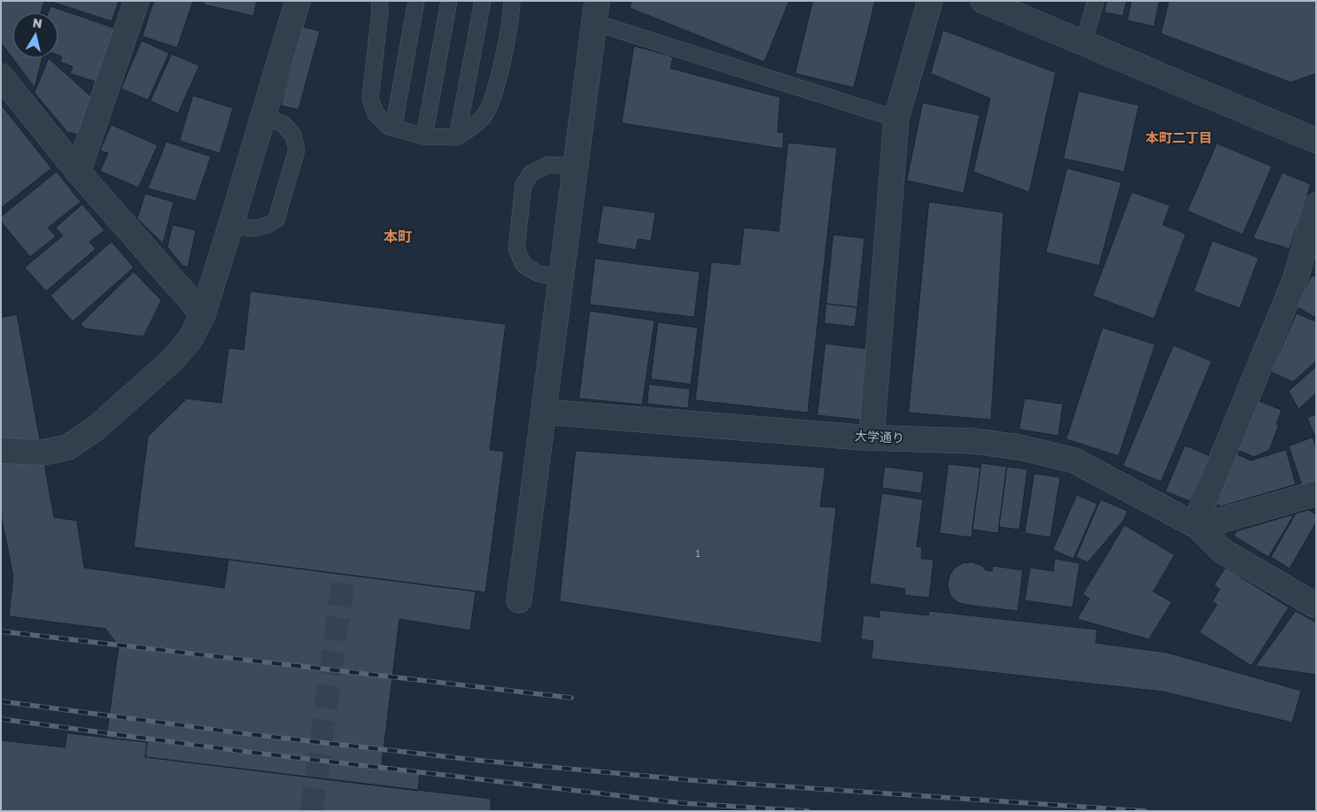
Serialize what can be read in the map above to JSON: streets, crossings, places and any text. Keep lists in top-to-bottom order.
{
  "streets": {
    "street": ["大学通り"]
  },
  "districts": ["本町二丁目", "本町"],
  "house_numbers": ["1"],
  "north": "top"
}
